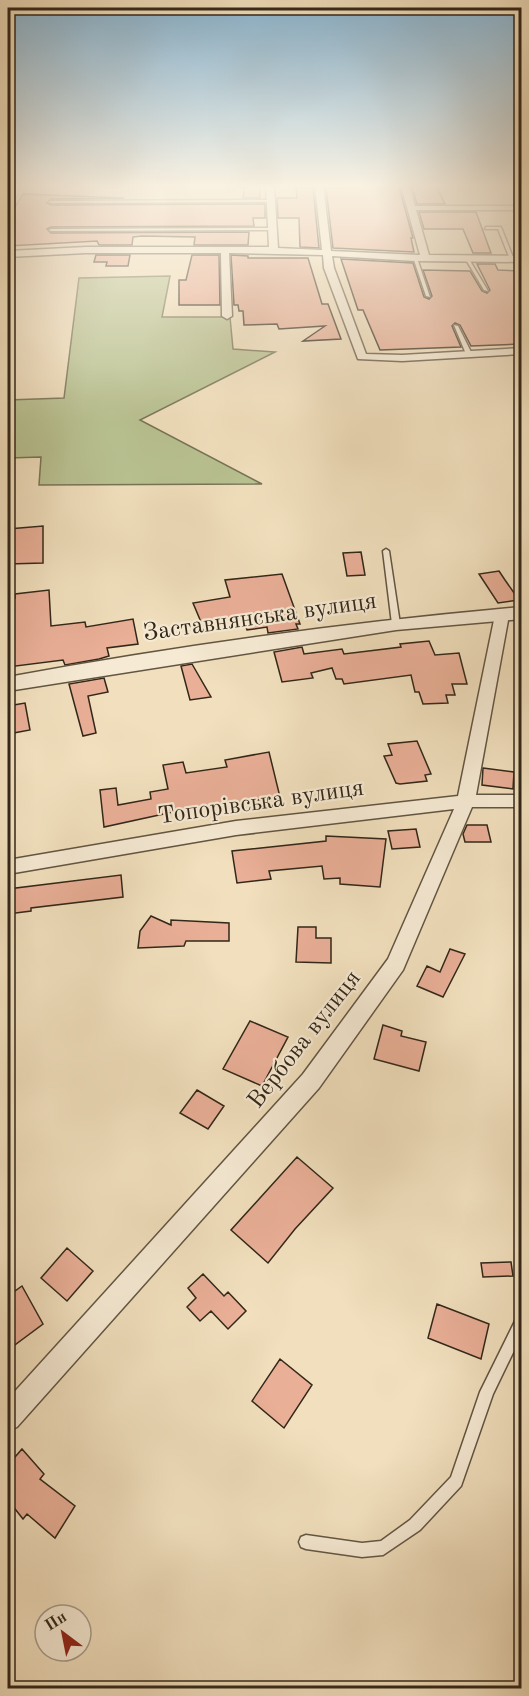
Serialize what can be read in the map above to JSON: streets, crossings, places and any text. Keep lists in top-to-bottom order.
{
  "streets": {
    "street": ["Заставнянська вулиця", "Топорівська вулиця", "Вербова вулиця"]
  },
  "crossings": [
    ["Заставнянська вулиця", "Вербова вулиця"],
    ["Топорівська вулиця", "Вербова вулиця"]
  ],
  "north": "top left"
}
